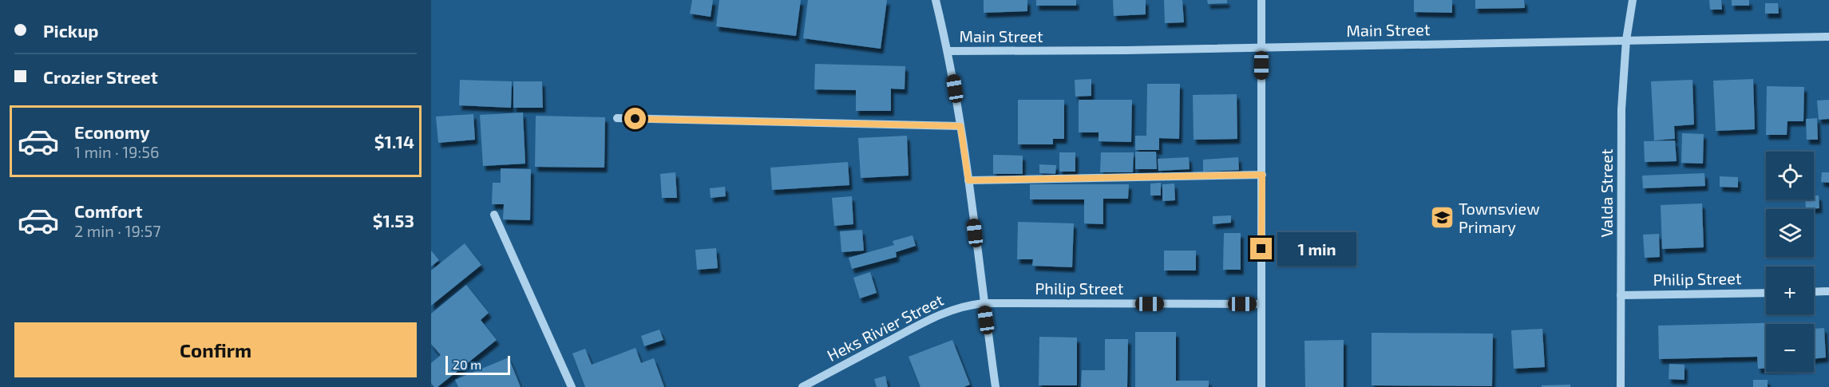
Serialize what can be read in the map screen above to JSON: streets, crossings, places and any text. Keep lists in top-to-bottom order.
{
  "streets": {
    "street": [
      "Main Street",
      "Valda Street",
      "Philip Street",
      "Heks Rivier Street"
    ]
  },
  "crossings": [
    ["Main Street", "Valda Street"],
    ["Valda Street", "Philip Street"],
    ["Philip Street", "Heks Rivier Street"]
  ],
  "places": {
    "school or university": ["Townsview Primary"]
  },
  "scale_bar": "20 m",
  "page": {
    "banner": ["Pickup", "Crozier Street"],
    "list": [
      {
        "name": "Economy",
        "note": "1 min · 19:56",
        "value": "$1.14"
      },
      {
        "name": "Comfort",
        "note": "2 min · 19:57",
        "value": "$1.53"
      }
    ],
    "map_buttons": ["+", "−"],
    "bubble": "1 min",
    "buttons": "Confirm",
    "scale": "20 m"
  }
}
